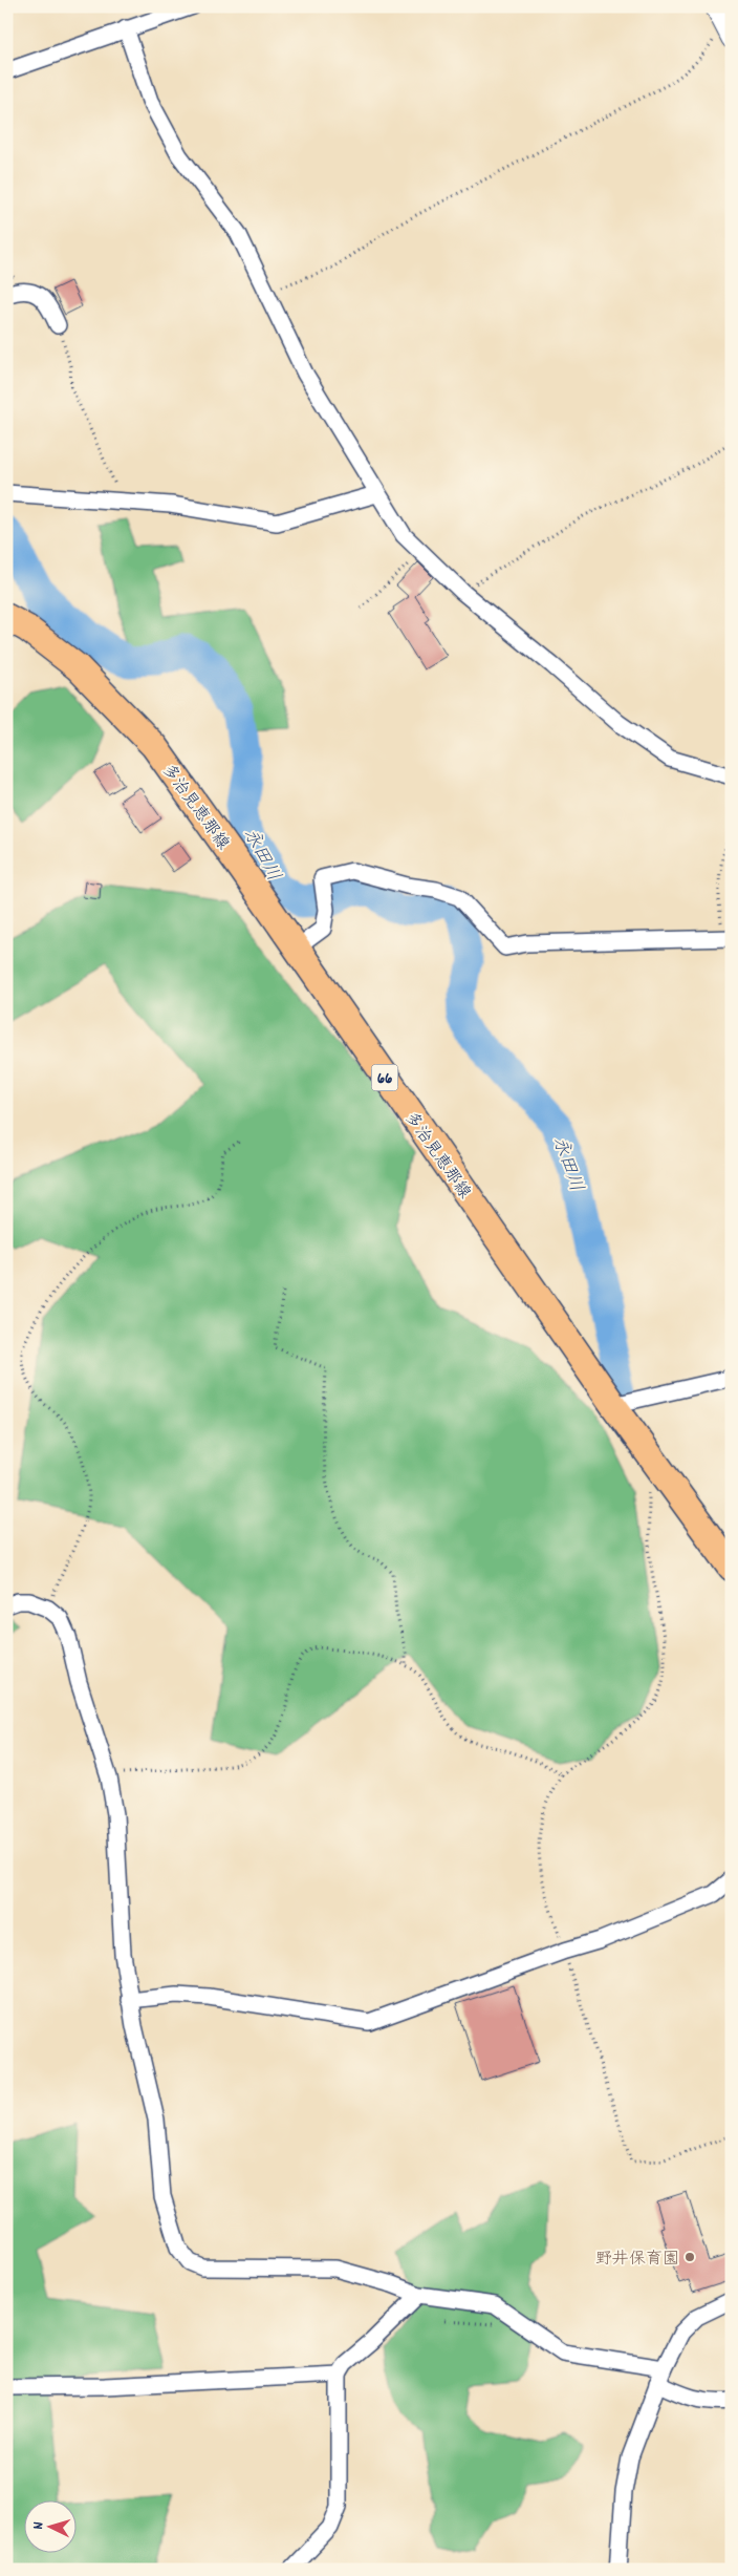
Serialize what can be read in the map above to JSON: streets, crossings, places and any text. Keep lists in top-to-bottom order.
{
  "streets": {
    "main road": ["多治見恵那線", "66"]
  },
  "water": ["永田川"],
  "places": ["野井保育園"],
  "north": "left"
}
